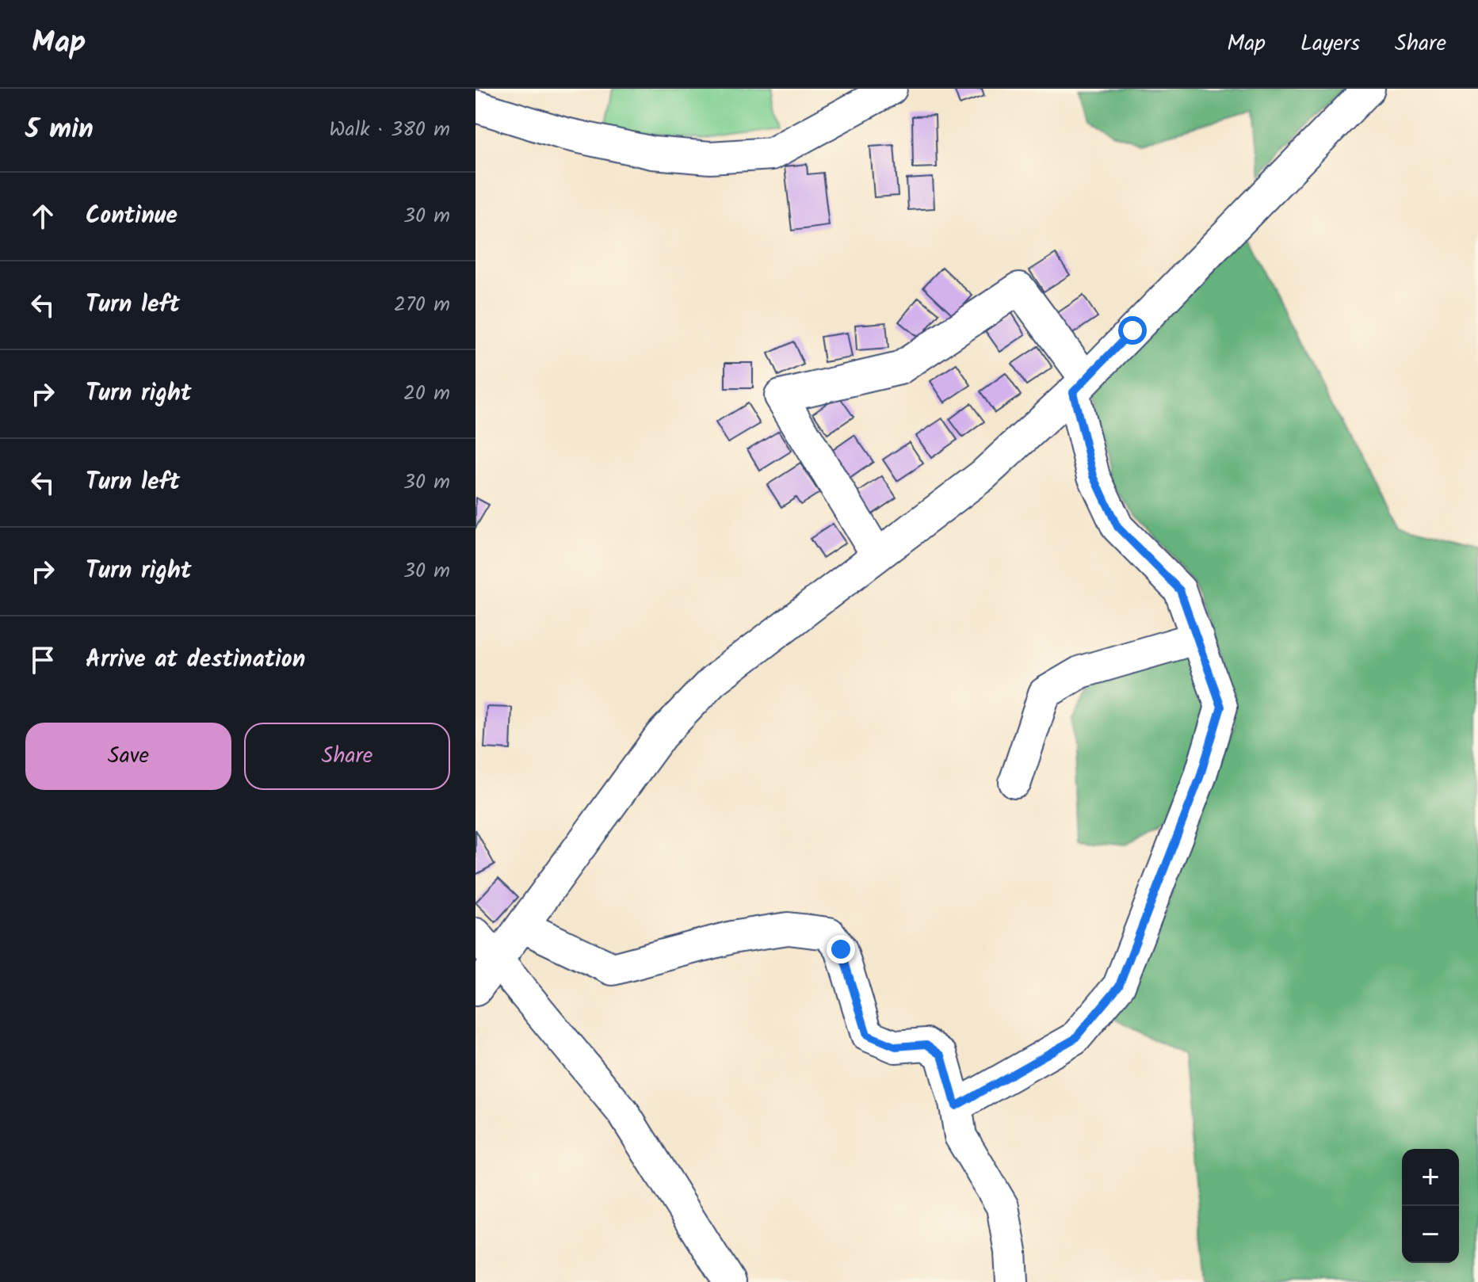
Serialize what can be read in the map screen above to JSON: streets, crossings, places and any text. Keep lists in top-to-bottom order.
{
  "page": {
    "header": "Map",
    "nav": ["Map", "Layers", "Share"],
    "heading": ["5 min", "Walk · 380 m"],
    "list": [
      ["Continue", "30 m"],
      ["Turn left", "270 m"],
      ["Turn right", "20 m"],
      ["Turn left", "30 m"],
      ["Turn right", "30 m"],
      "Arrive at destination"
    ],
    "buttons": ["Save", "Share"],
    "map_buttons": ["+", "−"]
  }
}
